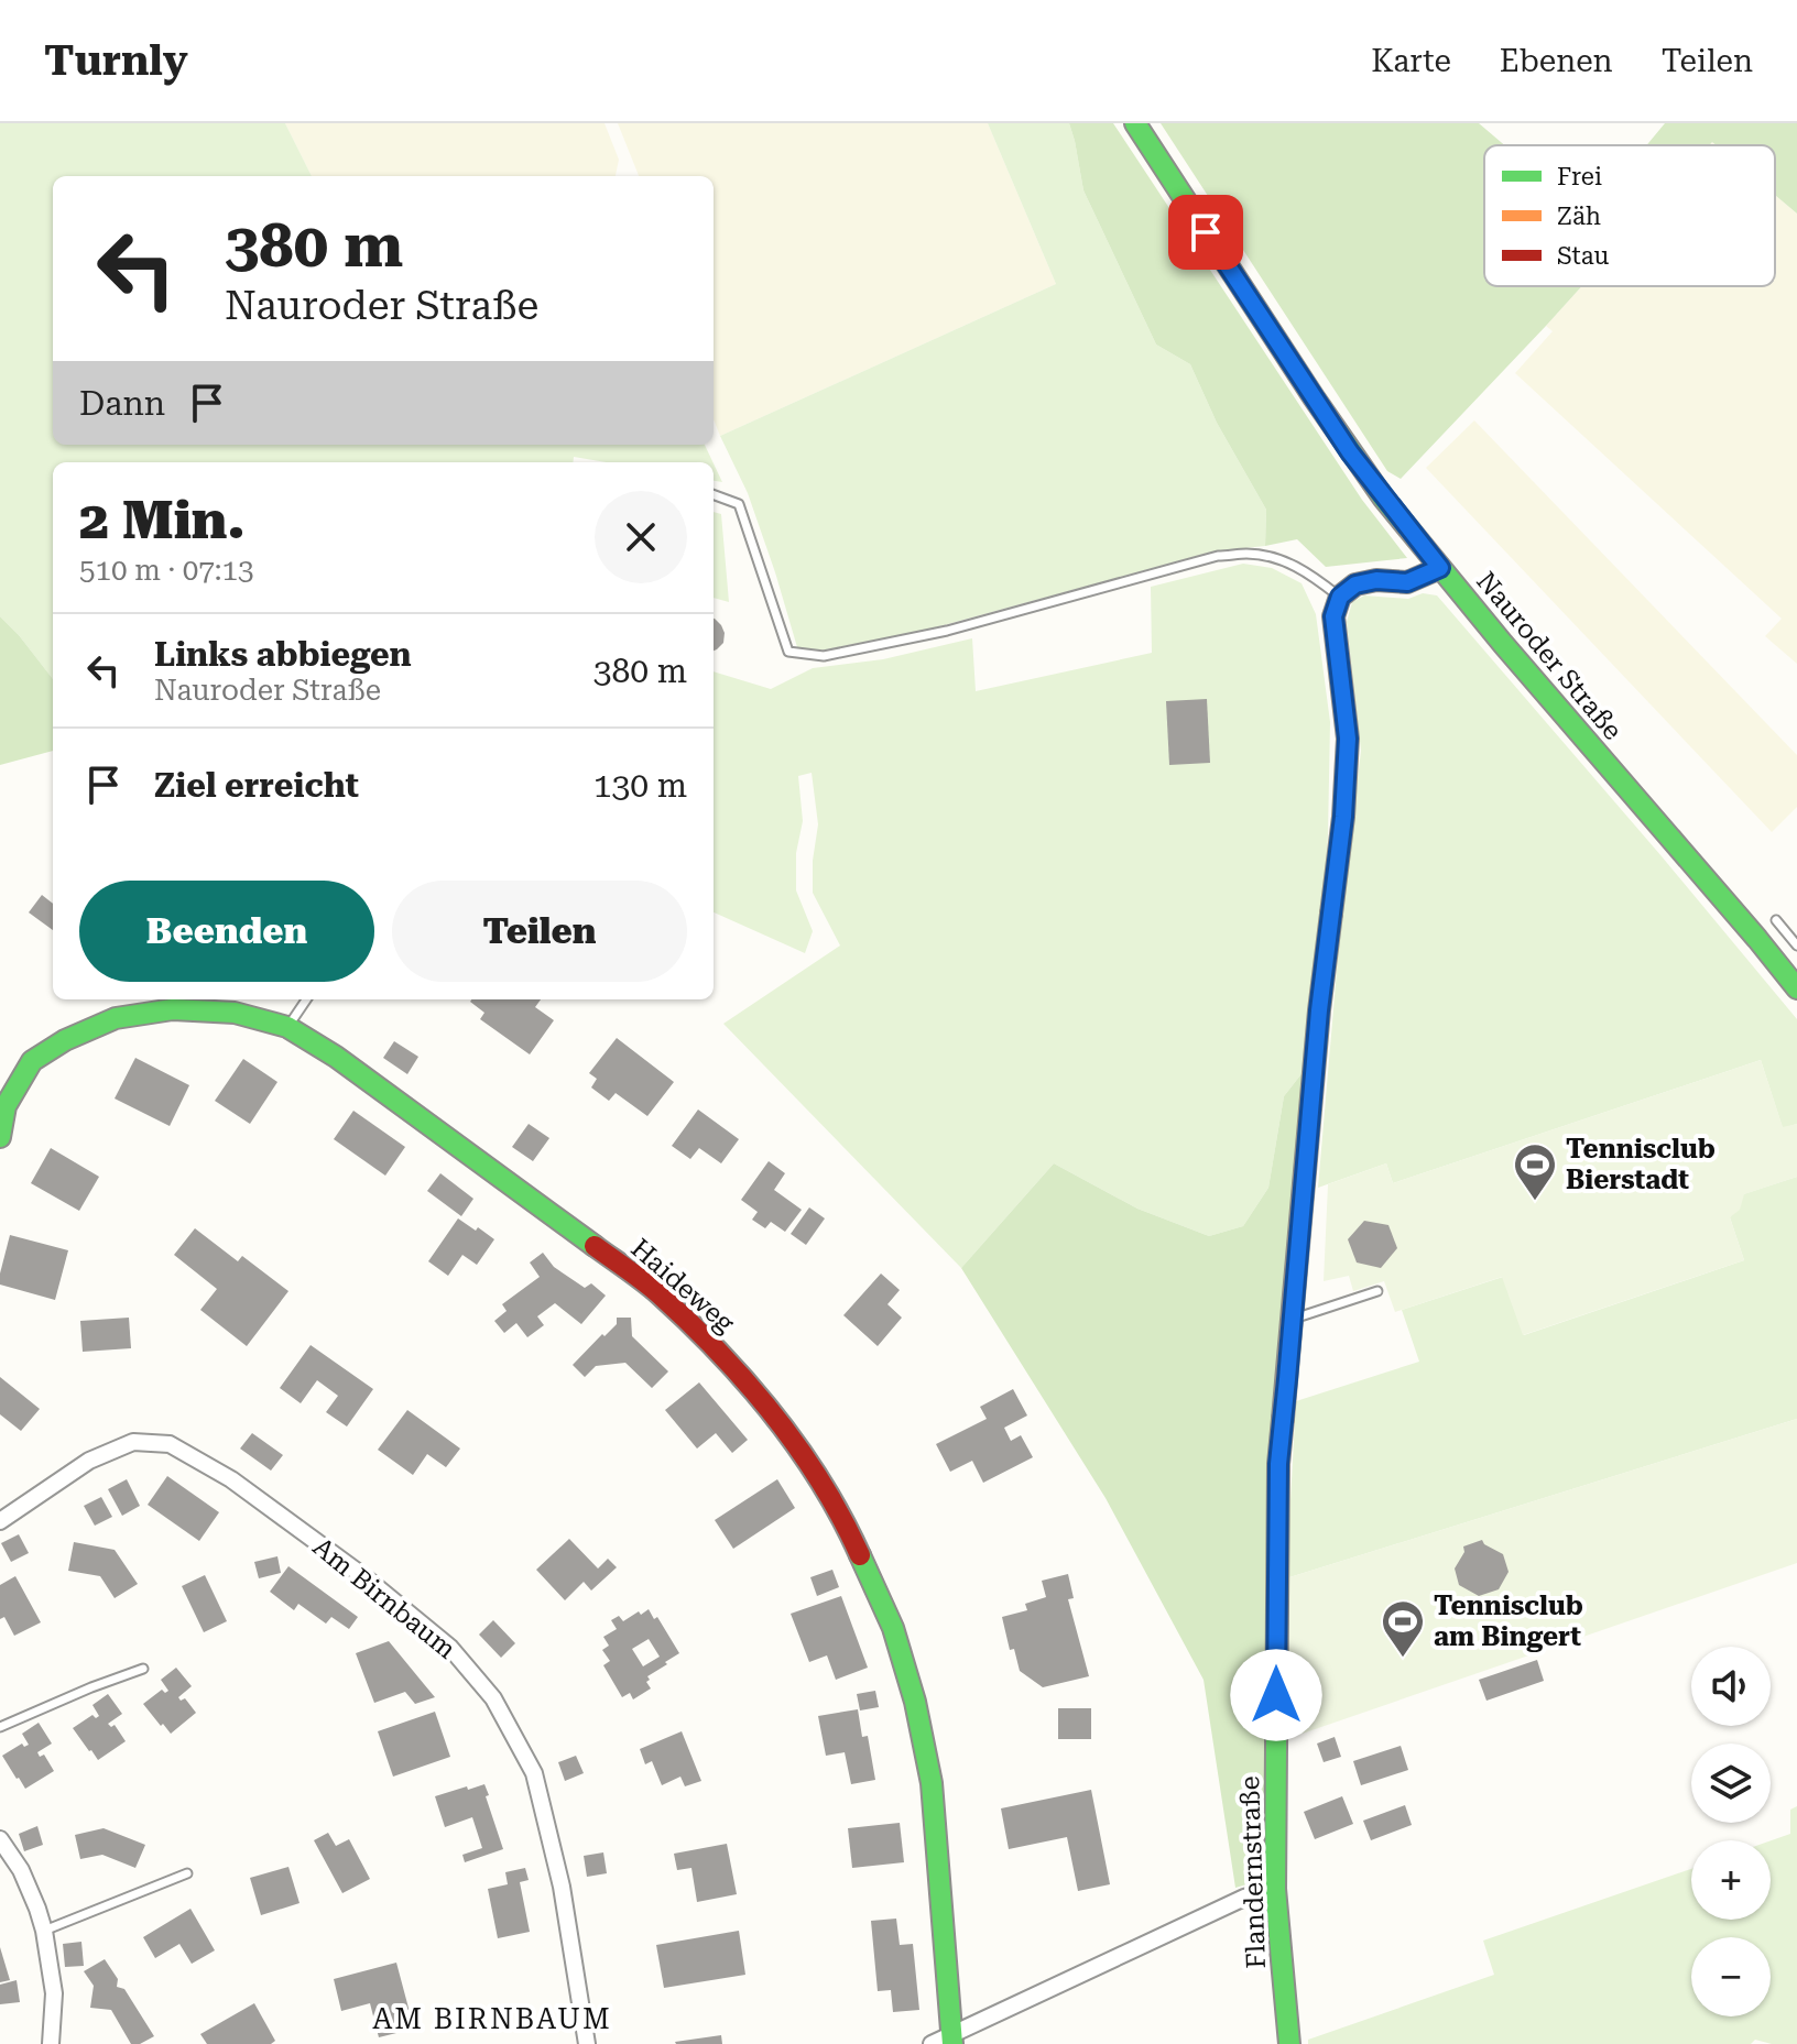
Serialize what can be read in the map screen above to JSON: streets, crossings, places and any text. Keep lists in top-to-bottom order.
{
  "streets": {
    "street": [
      "Nauroder Straße",
      "Haideweg",
      "Am Birnbaum",
      "Flandernstraße"
    ]
  },
  "districts": ["AM BIRNBAUM"],
  "places": {
    "sports": ["Tennisclub Bierstadt", "Tennisclub am Bingert"]
  },
  "legend": ["Frei", "Zäh", "Stau"],
  "page": {
    "header": "Turnly",
    "nav": ["Karte", "Ebenen", "Teilen"],
    "turn": ["380 m", "Nauroder Straße"],
    "then": "Dann",
    "heading": ["2 Min.", "510 m · 07:13"],
    "list": [
      {
        "name": "Links abbiegen",
        "note": "Nauroder Straße",
        "value": "380 m"
      },
      {
        "name": "Ziel erreicht",
        "value": "130 m"
      }
    ],
    "buttons": ["Beenden", "Teilen"],
    "map_buttons": ["+", "−"]
  }
}
